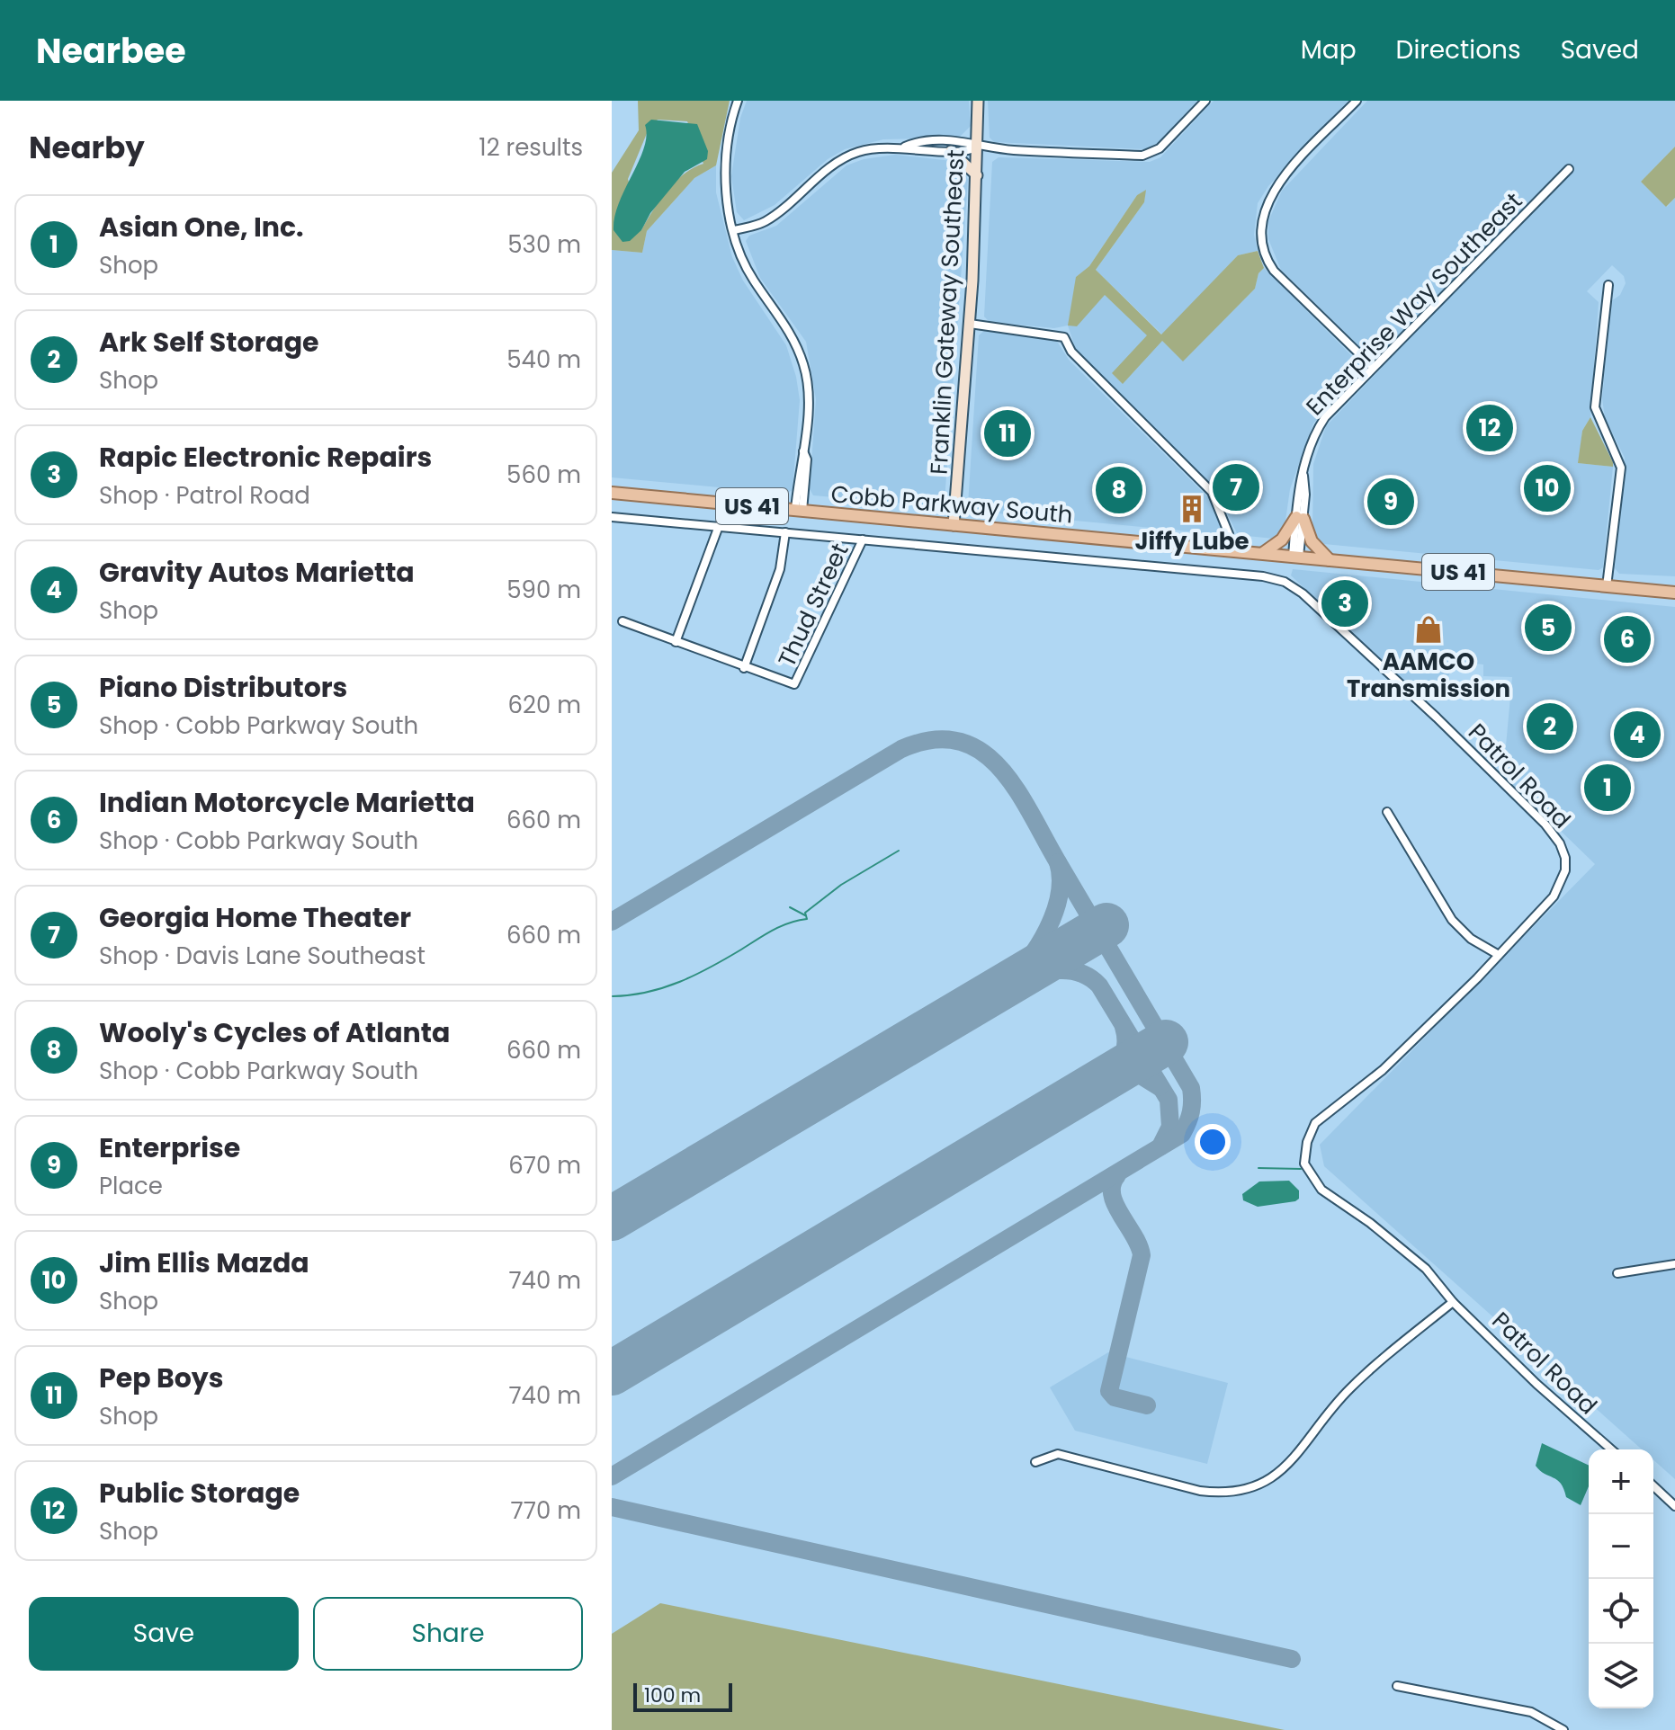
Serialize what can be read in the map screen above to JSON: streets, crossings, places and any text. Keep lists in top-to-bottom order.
{
  "streets": {
    "main road": ["Cobb Parkway South", "US 41"],
    "street": [
      "Enterprise Way Southeast",
      "Franklin Gateway Southeast",
      "Thud Street",
      "Patrol Road"
    ]
  },
  "crossings": [
    ["Enterprise Way Southeast", "Cobb Parkway South"],
    ["Franklin Gateway Southeast", "Cobb Parkway South"],
    ["Thud Street", "Patrol Road"]
  ],
  "places": {
    "building": ["Jiffy Lube"],
    "shop": ["AAMCO Transmission"]
  },
  "scale_bar": "100 m",
  "page": {
    "header": "Nearbee",
    "nav": ["Map", "Directions", "Saved"],
    "heading": ["Nearby", "12 results"],
    "list": [
      {
        "mark": "1",
        "name": "Asian One, Inc.",
        "note": "Shop",
        "value": "530 m"
      },
      {
        "mark": "2",
        "name": "Ark Self Storage",
        "note": "Shop",
        "value": "540 m"
      },
      {
        "mark": "3",
        "name": "Rapic Electronic Repairs",
        "note": "Shop · Patrol Road",
        "value": "560 m"
      },
      {
        "mark": "4",
        "name": "Gravity Autos Marietta",
        "note": "Shop",
        "value": "590 m"
      },
      {
        "mark": "5",
        "name": "Piano Distributors",
        "note": "Shop · Cobb Parkway South",
        "value": "620 m"
      },
      {
        "mark": "6",
        "name": "Indian Motorcycle Marietta",
        "note": "Shop · Cobb Parkway South",
        "value": "660 m"
      },
      {
        "mark": "7",
        "name": "Georgia Home Theater",
        "note": "Shop · Davis Lane Southeast",
        "value": "660 m"
      },
      {
        "mark": "8",
        "name": "Wooly's Cycles of Atlanta",
        "note": "Shop · Cobb Parkway South",
        "value": "660 m"
      },
      {
        "mark": "9",
        "name": "Enterprise",
        "note": "Place",
        "value": "670 m"
      },
      {
        "mark": "10",
        "name": "Jim Ellis Mazda",
        "note": "Shop",
        "value": "740 m"
      },
      {
        "mark": "11",
        "name": "Pep Boys",
        "note": "Shop",
        "value": "740 m"
      },
      {
        "mark": "12",
        "name": "Public Storage",
        "note": "Shop",
        "value": "770 m"
      }
    ],
    "pins": [
      "12",
      "11",
      "7",
      "10",
      "8",
      "9",
      "3",
      "5",
      "6",
      "2",
      "4",
      "1"
    ],
    "map_buttons": ["+", "−"],
    "buttons": ["Save", "Share"],
    "scale": "100 m"
  }
}
